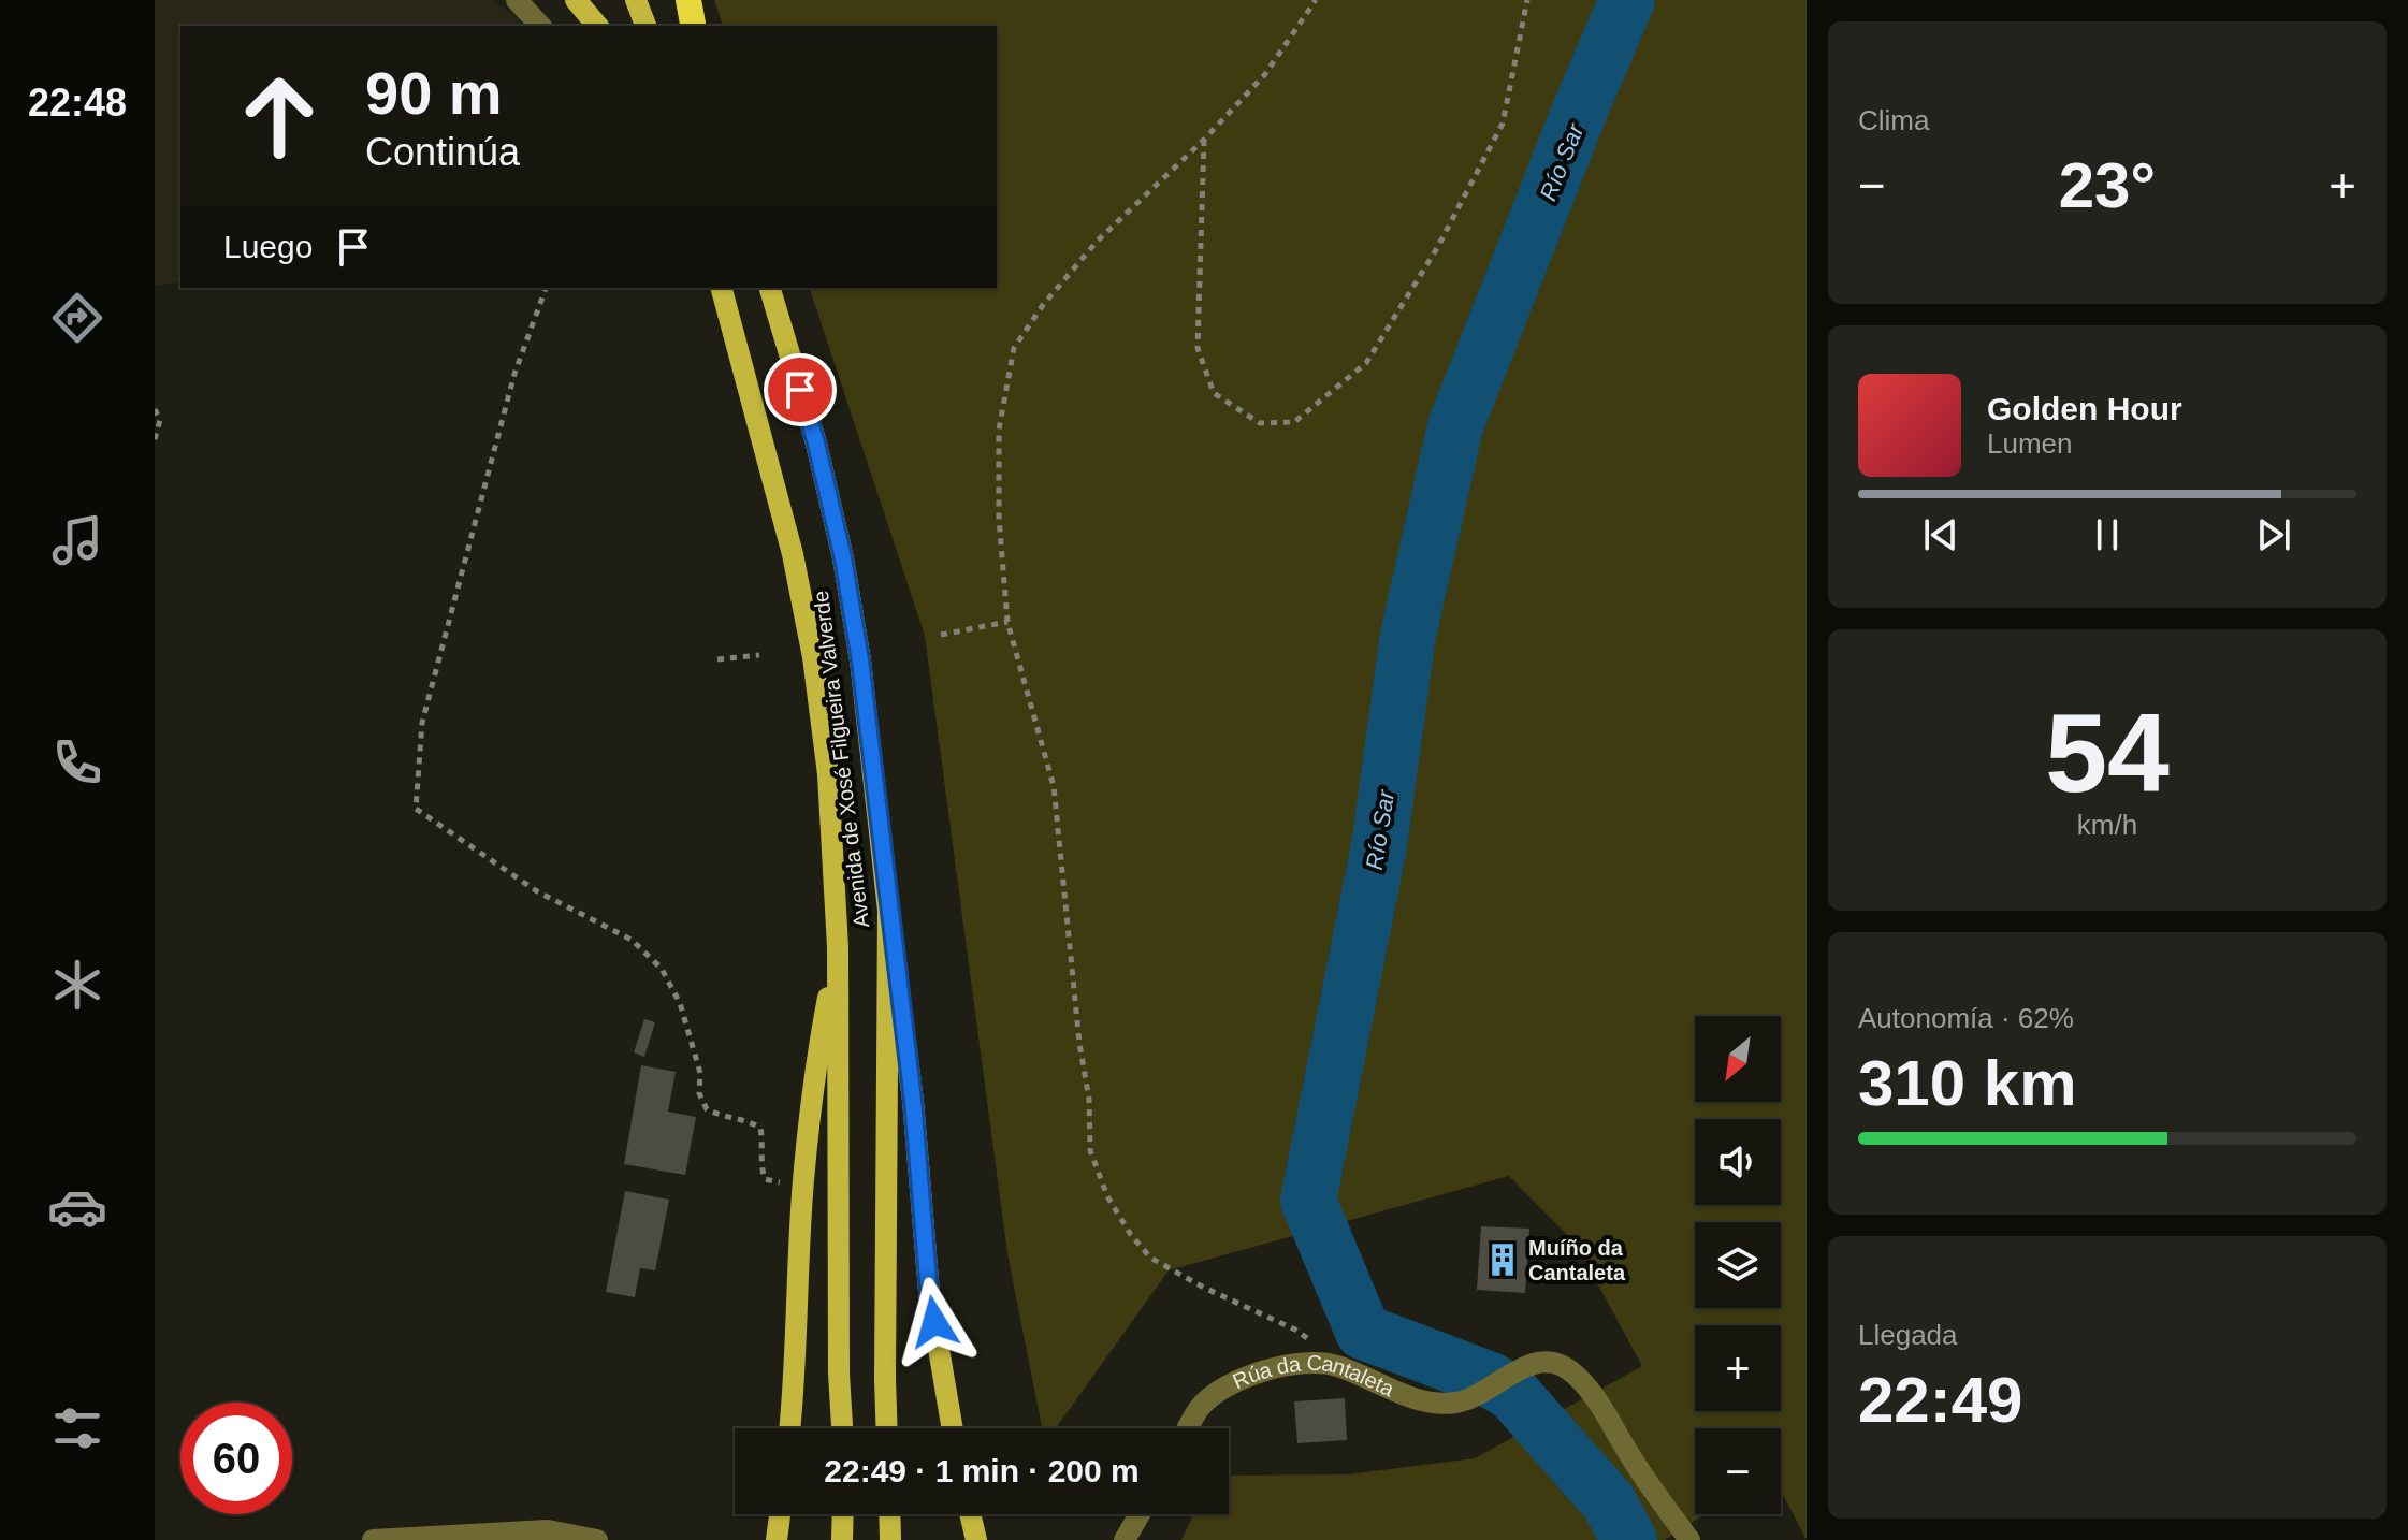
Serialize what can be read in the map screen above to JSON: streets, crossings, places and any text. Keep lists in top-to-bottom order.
{
  "streets": {
    "main road": ["Avenida de Xosé Filgueira Valverde"],
    "street": ["Rúa da Cantaleta"]
  },
  "water": ["Río Sar"],
  "places": {
    "building": ["Muíño da Cantaleta"]
  },
  "north": "bottom left",
  "page": {
    "tabs": "22:48",
    "tile": [
      "Clima",
      ["54", "km/h"],
      ["Autonomía · 62%", "310 km"],
      ["Llegada", "22:49"]
    ],
    "turn": ["90 m", "Continúa"],
    "heat": ["−", "23°", "+"],
    "then": "Luego",
    "song": ["Golden Hour", "Lumen"],
    "map_buttons": ["+", "−"],
    "limit": "60",
    "trip": "22:49 · 1 min · 200 m"
  }
}
